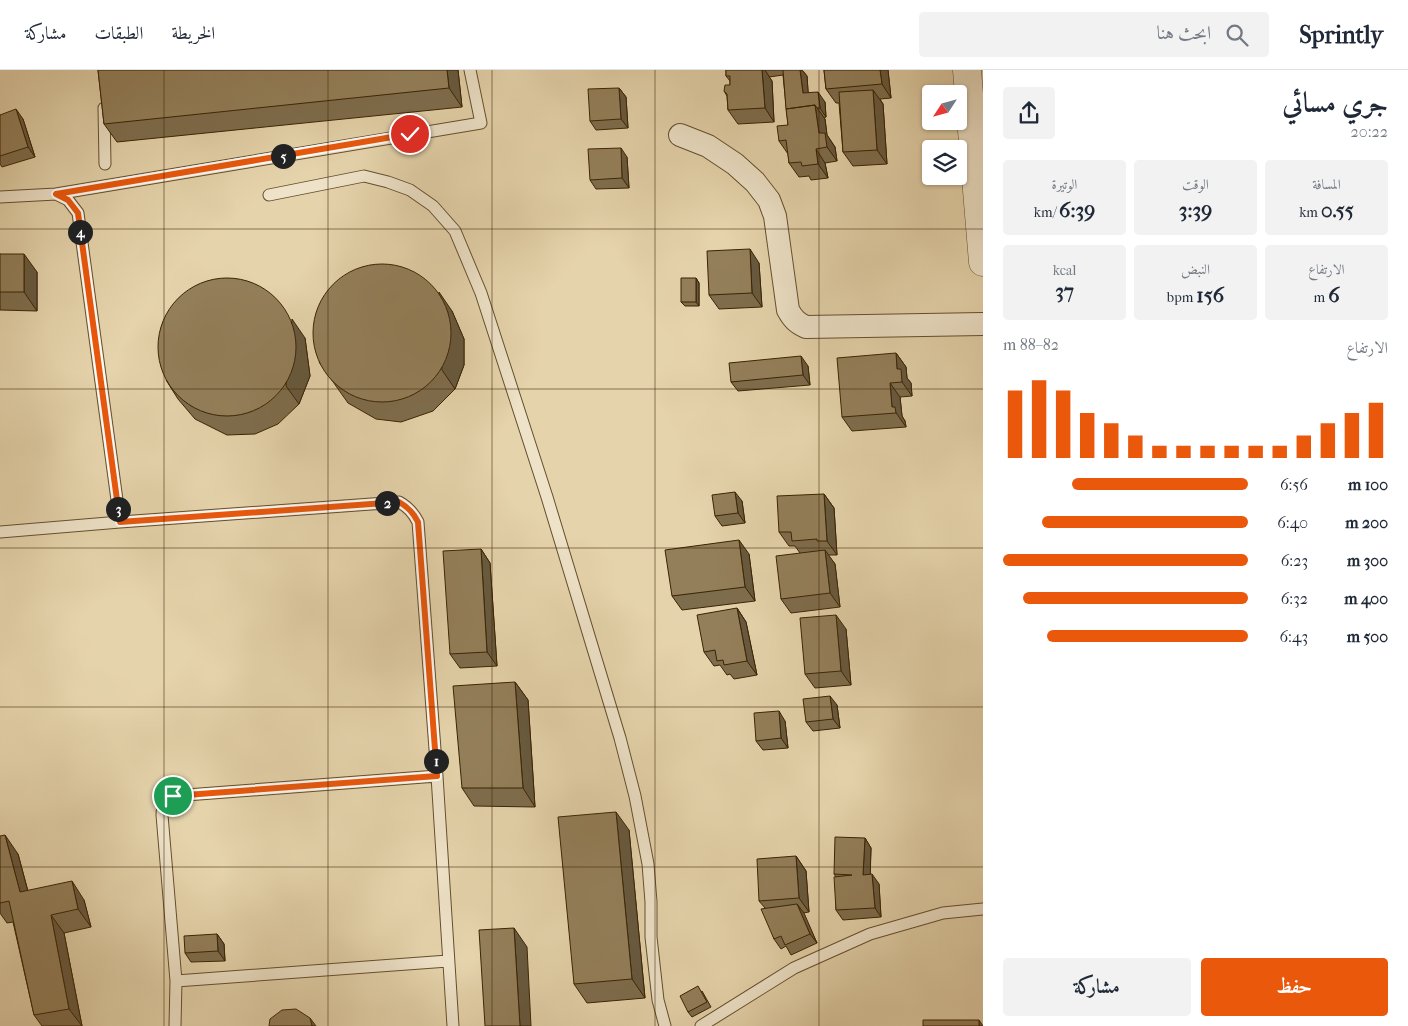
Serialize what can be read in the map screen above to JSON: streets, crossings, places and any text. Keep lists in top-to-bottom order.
{
  "north": "bottom left",
  "page": {
    "header": "Sprintly",
    "search": "ابحث هنا",
    "nav": ["الخريطة", "الطبقات", "مشاركة"],
    "heading": ["جري مسائي", "20:22"],
    "pins": [
      "5",
      "4",
      "2",
      "3",
      "1"
    ],
    "stats": [
      ["المسافة", "0.55 km"],
      ["الوقت", "3:39"],
      ["الوتيرة", "6:39 /km"],
      ["الارتفاع", "6 m"],
      ["النبض", "156 bpm"],
      ["kcal", "37"]
    ],
    "chart": ["الارتفاع", "82–88 m"],
    "list": [
      {
        "name": "100 m",
        "note": "6:56"
      },
      {
        "name": "200 m",
        "note": "6:40"
      },
      {
        "name": "300 m",
        "note": "6:23"
      },
      {
        "name": "400 m",
        "note": "6:32"
      },
      {
        "name": "500 m",
        "note": "6:43"
      }
    ],
    "buttons": ["حفظ", "مشاركة"]
  }
}
